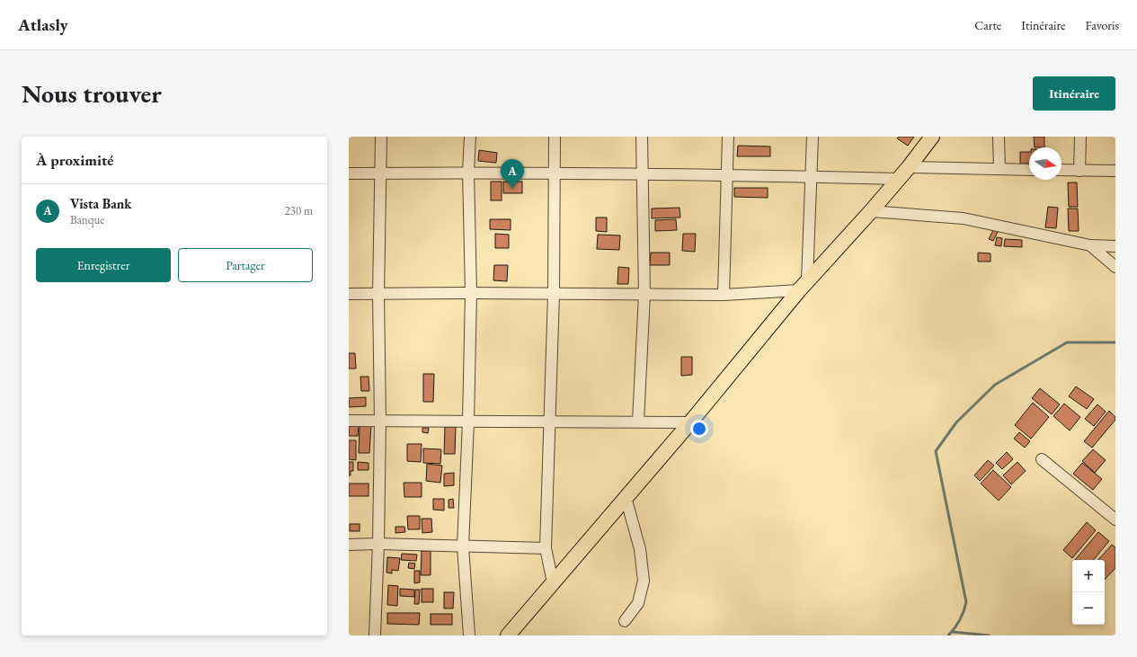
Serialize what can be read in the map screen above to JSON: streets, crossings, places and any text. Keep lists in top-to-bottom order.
{
  "north": "right",
  "page": {
    "header": "Atlasly",
    "nav": ["Carte", "Itinéraire", "Favoris"],
    "buttons": [
      "Itinéraire",
      ["Enregistrer", "Partager"]
    ],
    "title": "Nous trouver",
    "heading": "À proximité",
    "pins": "A",
    "list": [
      {
        "mark": "A",
        "name": "Vista Bank",
        "note": "Banque",
        "value": "230 m"
      }
    ],
    "map_buttons": ["+", "−"]
  }
}
